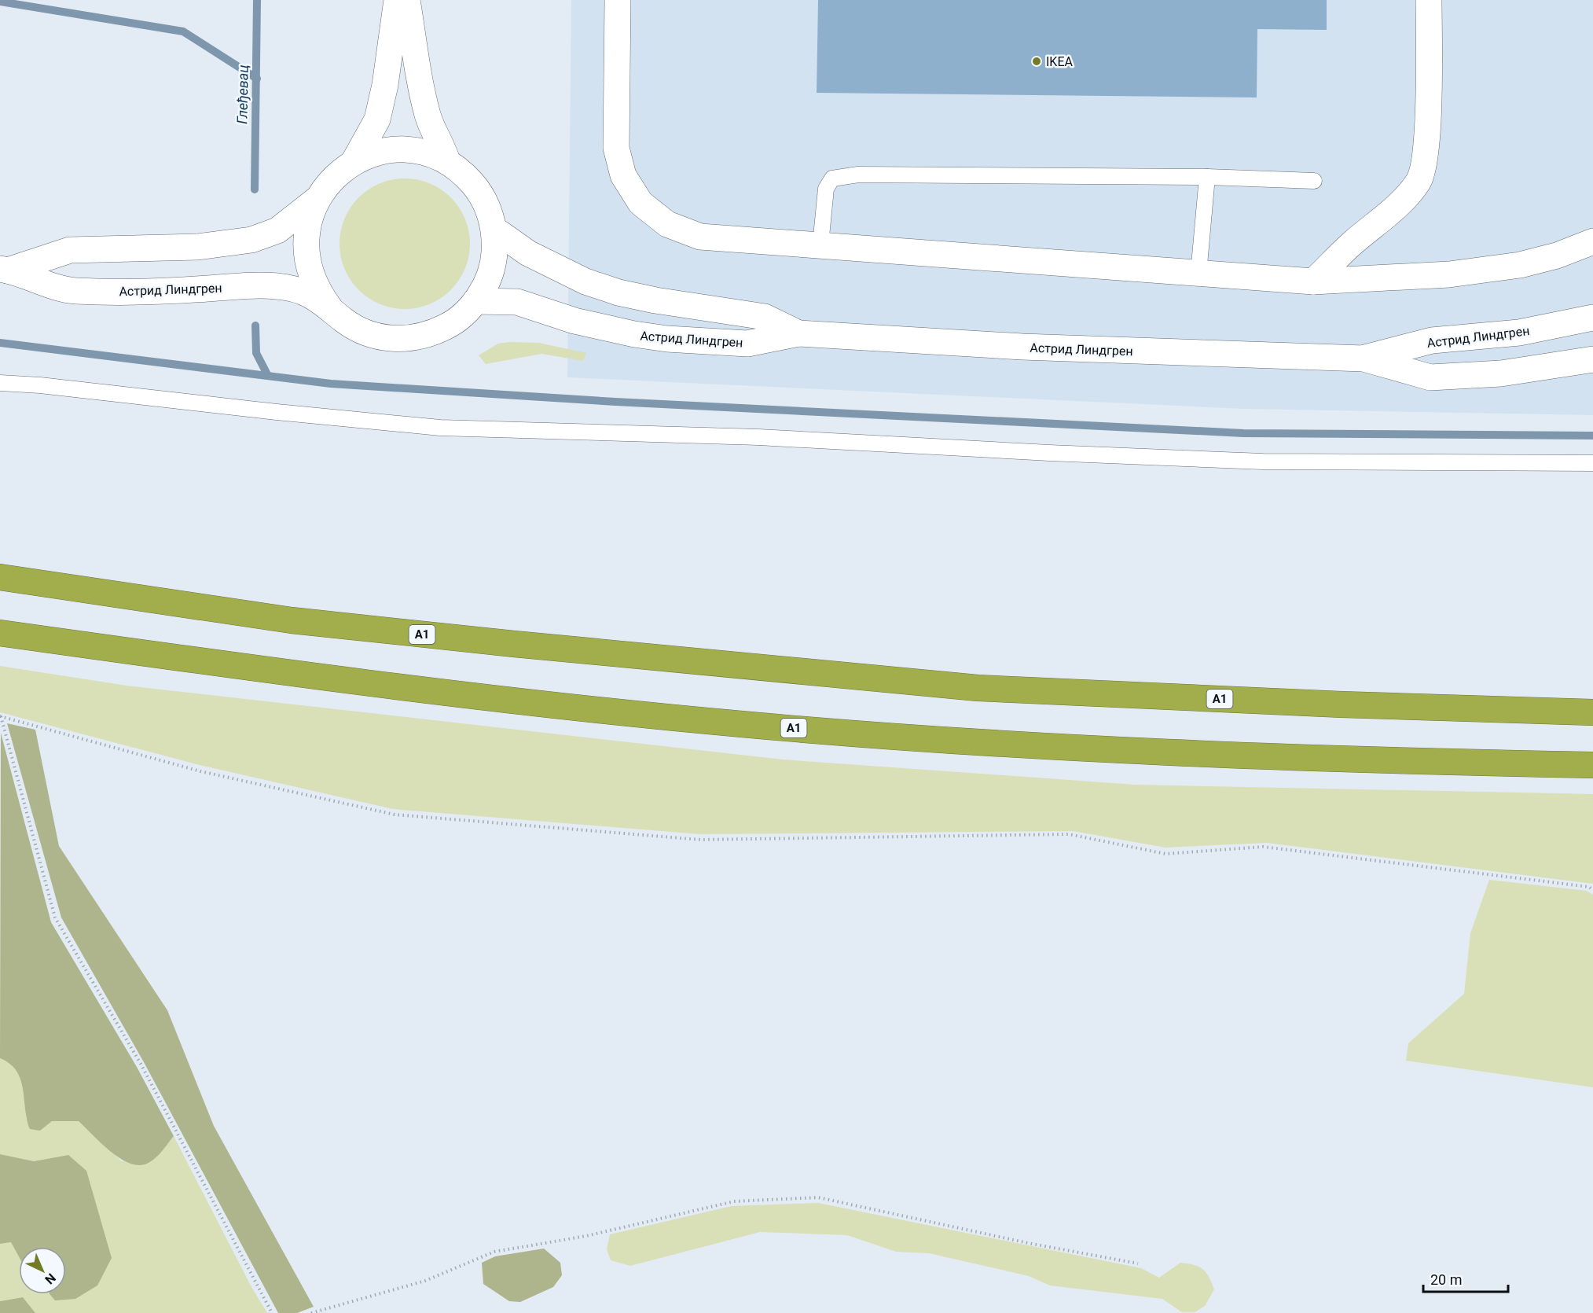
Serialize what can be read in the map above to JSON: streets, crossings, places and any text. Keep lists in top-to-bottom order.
{
  "streets": {
    "highway": ["A1"],
    "street": ["Астрид Линдгрен"]
  },
  "water": ["Глеђевац"],
  "places": ["IKEA"],
  "scale_bar": "20 m",
  "north": "bottom right"
}
